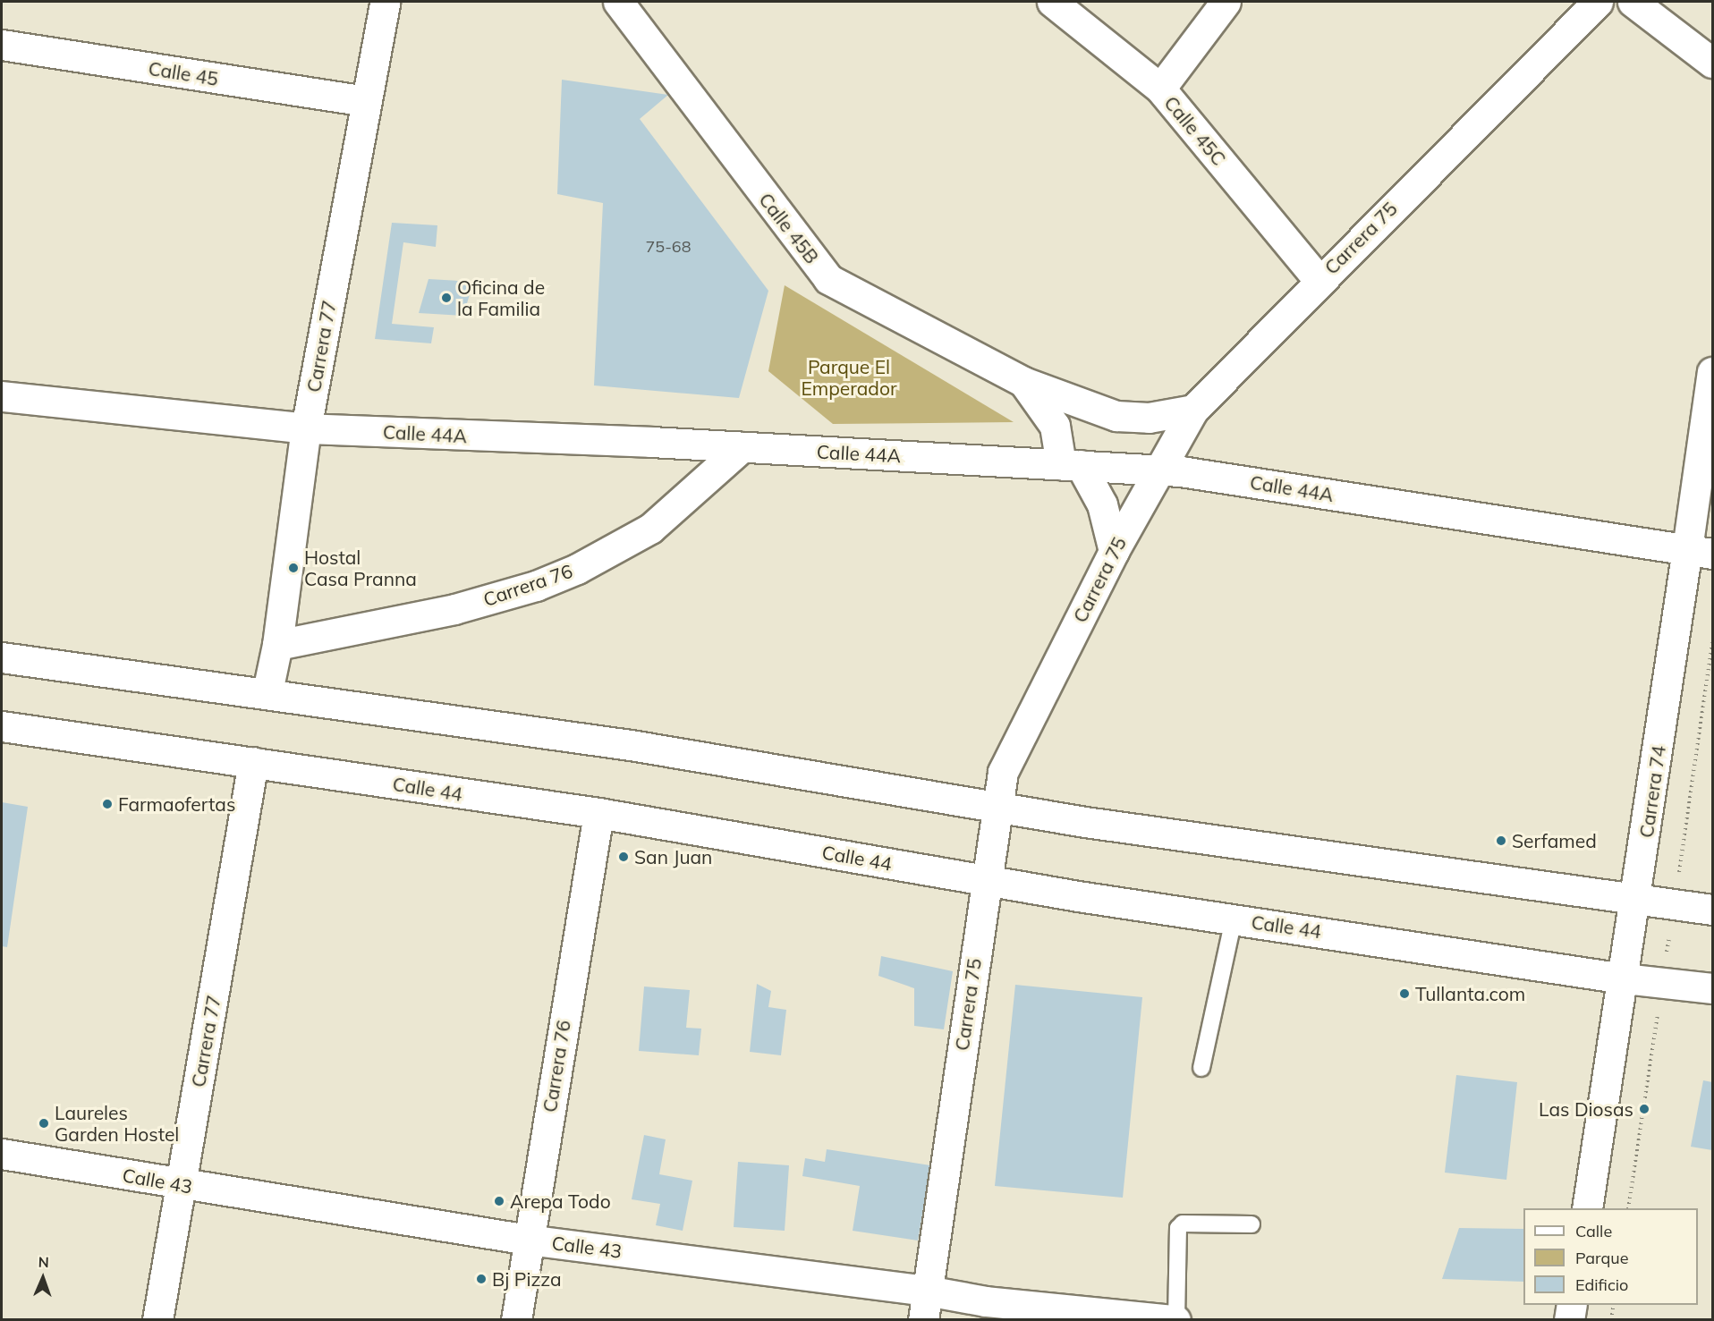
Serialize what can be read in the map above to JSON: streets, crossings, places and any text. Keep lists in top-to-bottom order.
{
  "streets": {
    "street": [
      "Calle 45",
      "Calle 45C",
      "Calle 45B",
      "Carrera 75",
      "Carrera 77",
      "Calle 44A",
      "Carrera 76",
      "Calle 44",
      "Carrera 74",
      "Calle 43"
    ]
  },
  "crossings": [
    ["Calle 45", "Carrera 77"],
    ["Calle 45C", "Carrera 75"],
    ["Calle 45B", "Carrera 75"],
    ["Calle 45B", "Calle 44A"],
    ["Carrera 75", "Calle 44A"],
    ["Carrera 75", "Calle 44"],
    ["Carrera 75", "Calle 43"],
    ["Carrera 77", "Calle 44A"],
    ["Carrera 77", "Carrera 76"],
    ["Carrera 77", "Calle 44"],
    ["Carrera 77", "Calle 43"],
    ["Calle 44A", "Carrera 76"],
    ["Calle 44A", "Carrera 74"],
    ["Carrera 76", "Calle 44"],
    ["Carrera 76", "Calle 43"],
    ["Calle 44", "Carrera 74"]
  ],
  "parks": ["Parque El Emperador"],
  "places": [
    "Oficina de la Familia",
    "Hostal Casa Pranna",
    "Farmaofertas",
    "Serfamed",
    "San Juan",
    "Tullanta.com",
    "Las Diosas",
    "Laureles Garden Hostel",
    "Arepa Todo",
    "Bj Pizza"
  ],
  "house_numbers": ["75-68"],
  "legend": ["Calle", "Parque", "Edificio"],
  "north": "top"
}
